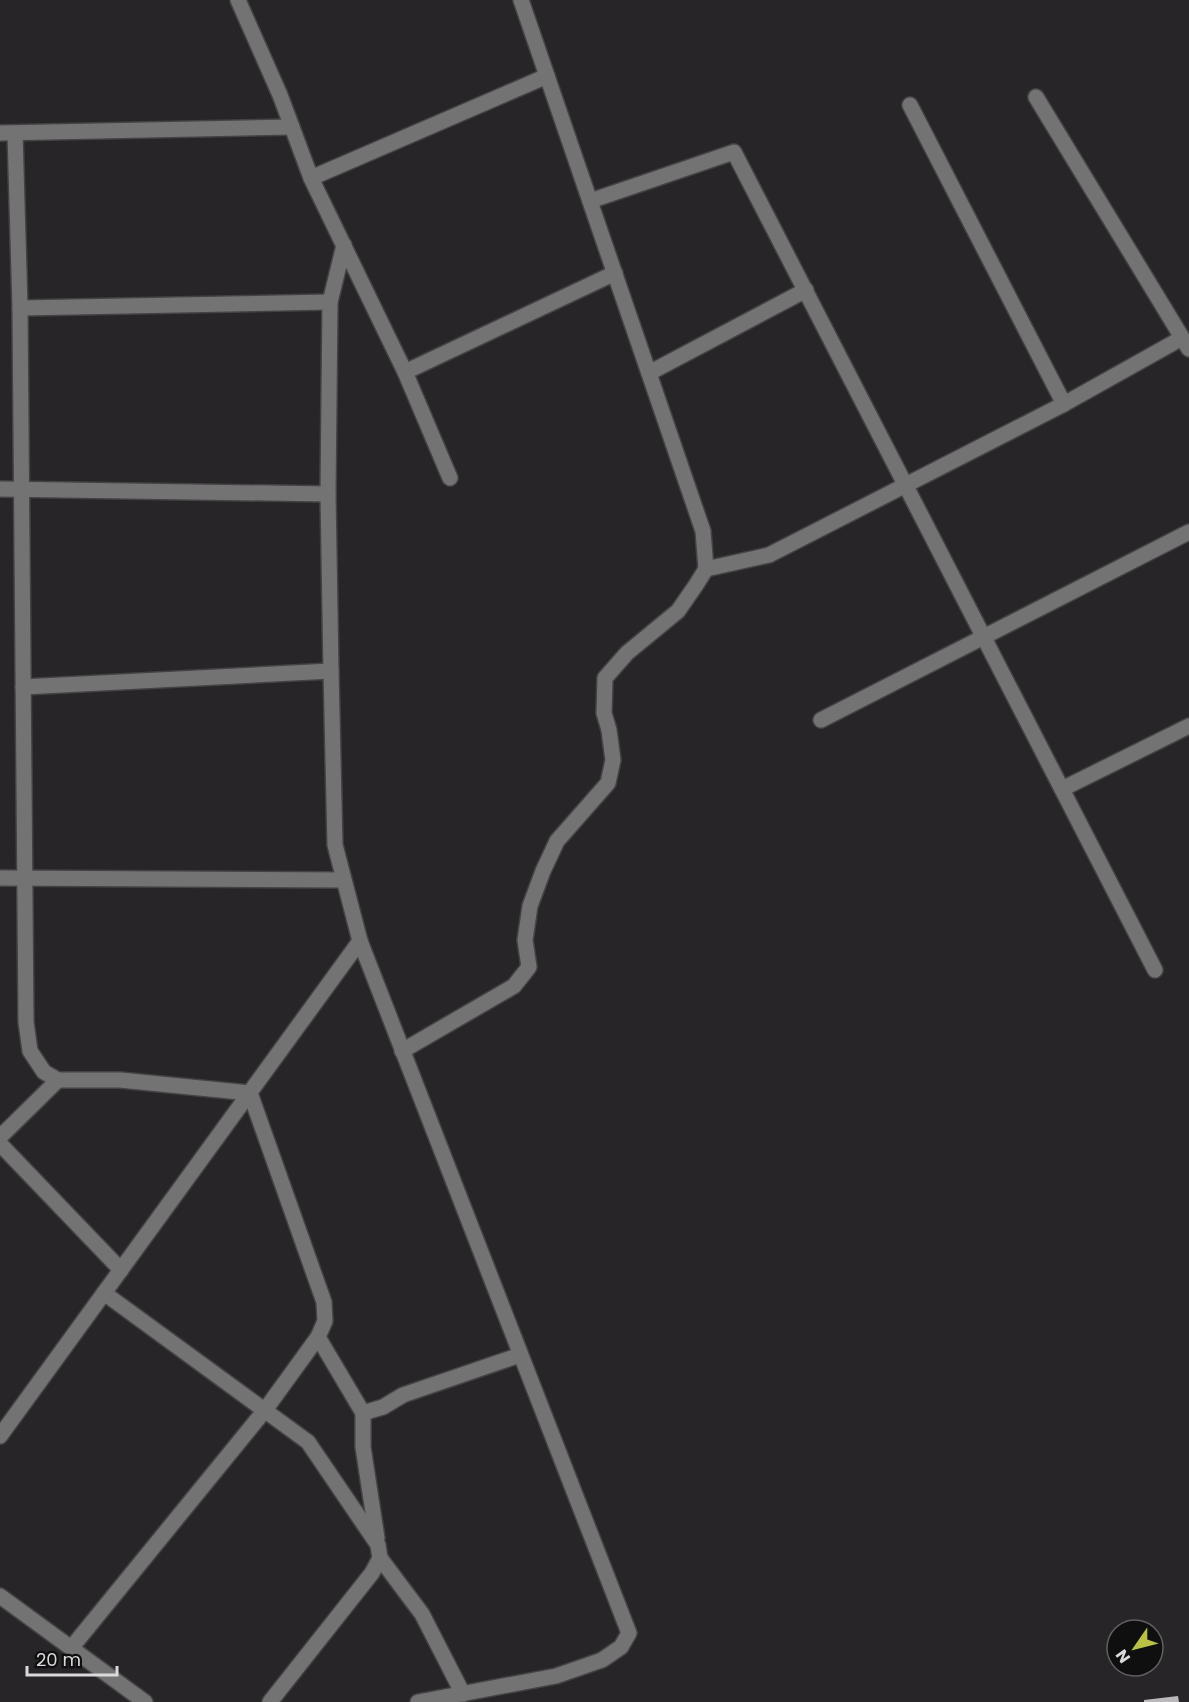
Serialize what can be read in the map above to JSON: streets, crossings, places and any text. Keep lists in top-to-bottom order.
{
  "scale_bar": "20 m",
  "north": "bottom left"
}
